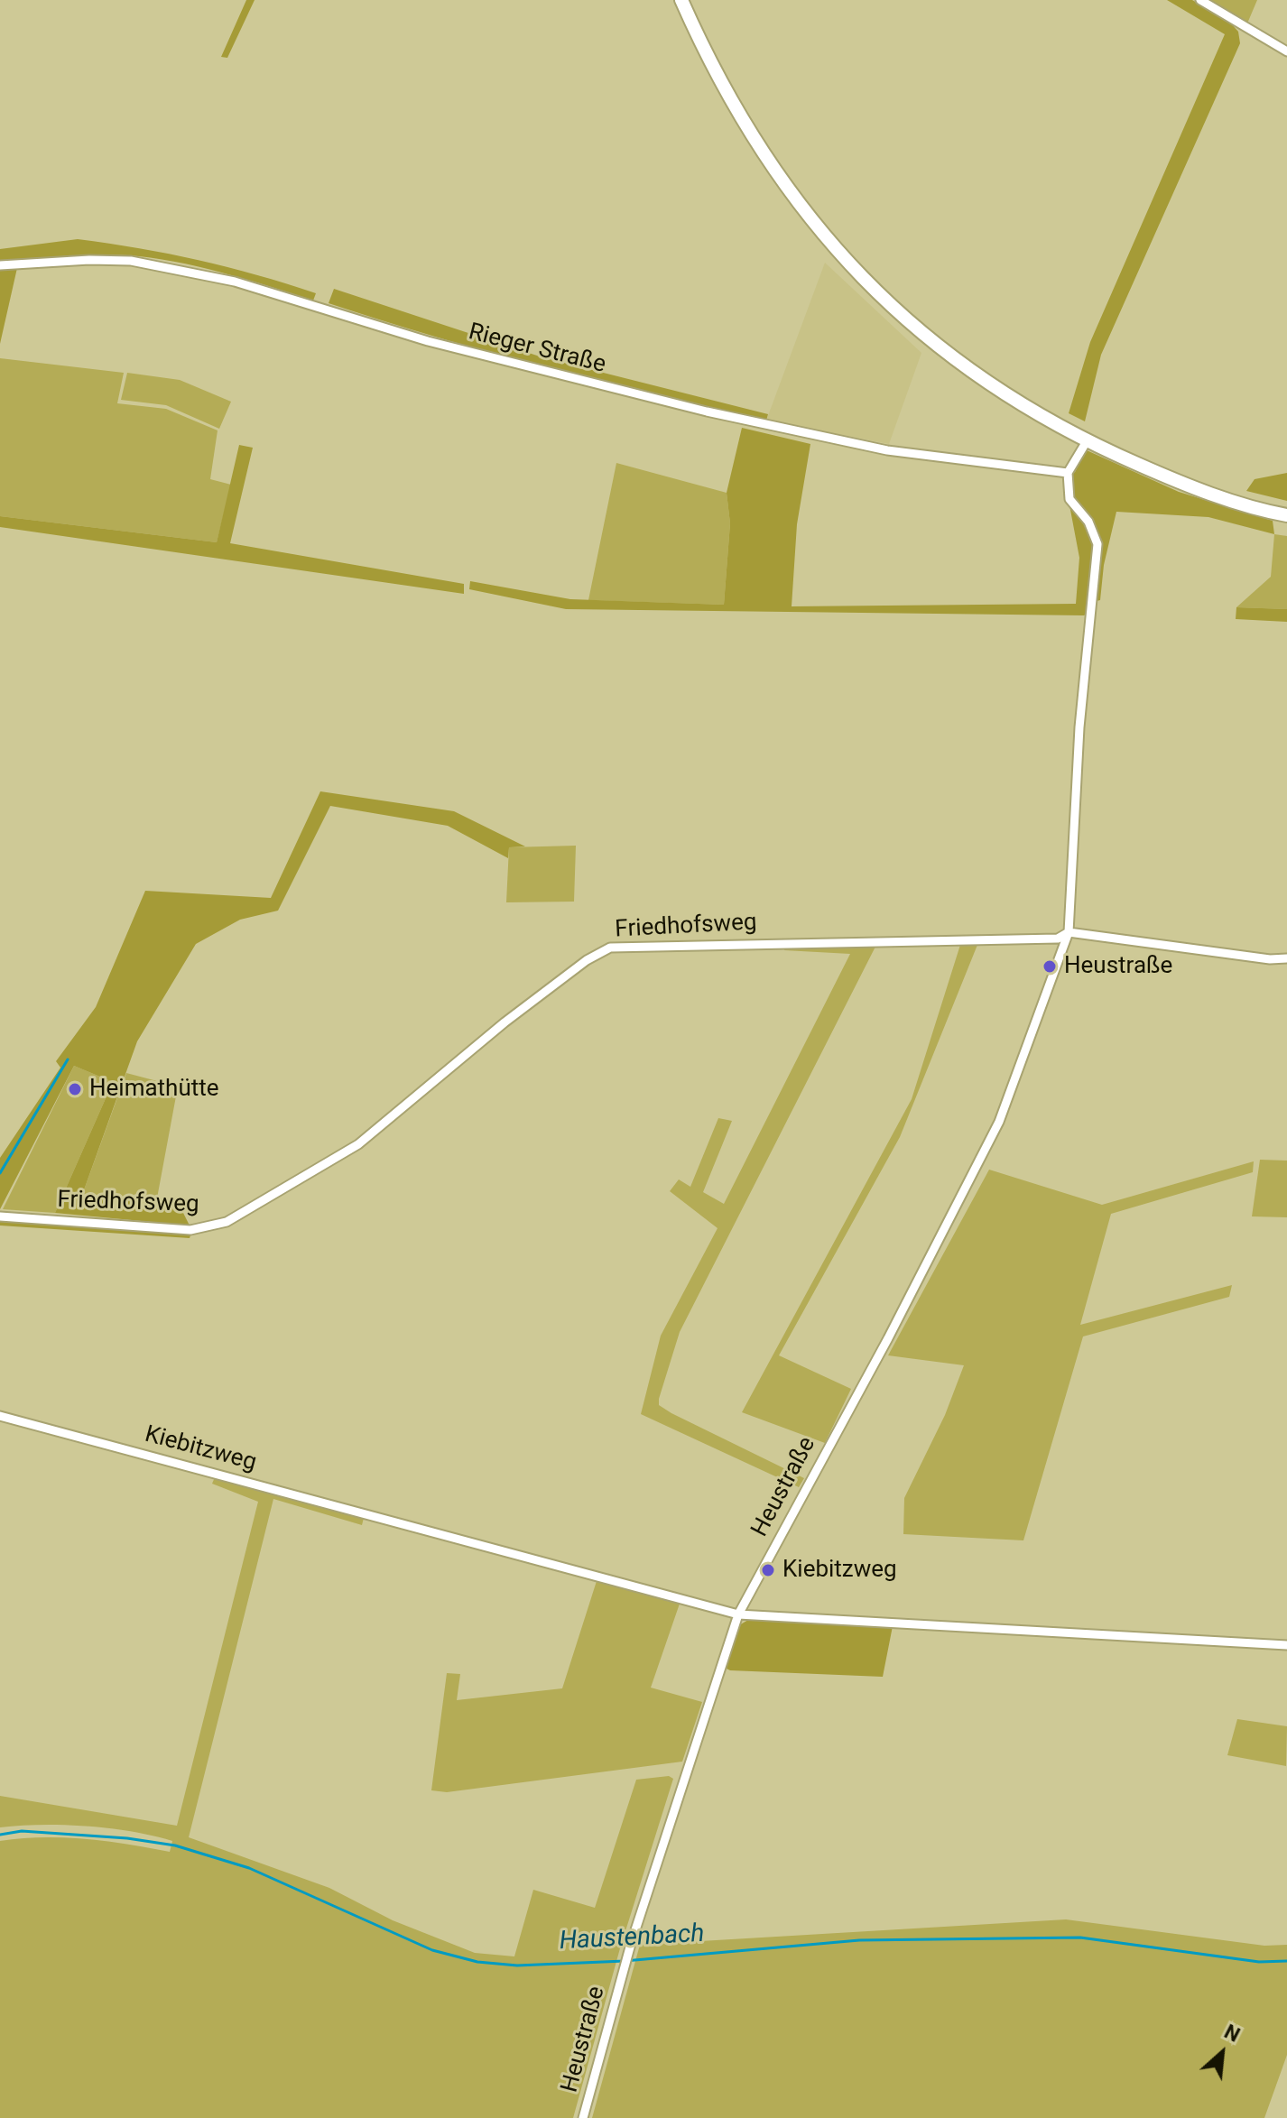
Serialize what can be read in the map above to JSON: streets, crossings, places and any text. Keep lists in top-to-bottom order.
{
  "streets": {
    "street": [
      "Rieger Straße",
      "Friedhofsweg",
      "Kiebitzweg",
      "Heustraße"
    ]
  },
  "crossings": [
    ["Rieger Straße", "Heustraße"],
    ["Friedhofsweg", "Heustraße"],
    ["Kiebitzweg", "Heustraße"]
  ],
  "water": ["Haustenbach"],
  "places": ["Heustraße", "Heimathütte", "Kiebitzweg"],
  "north": "top right"
}
